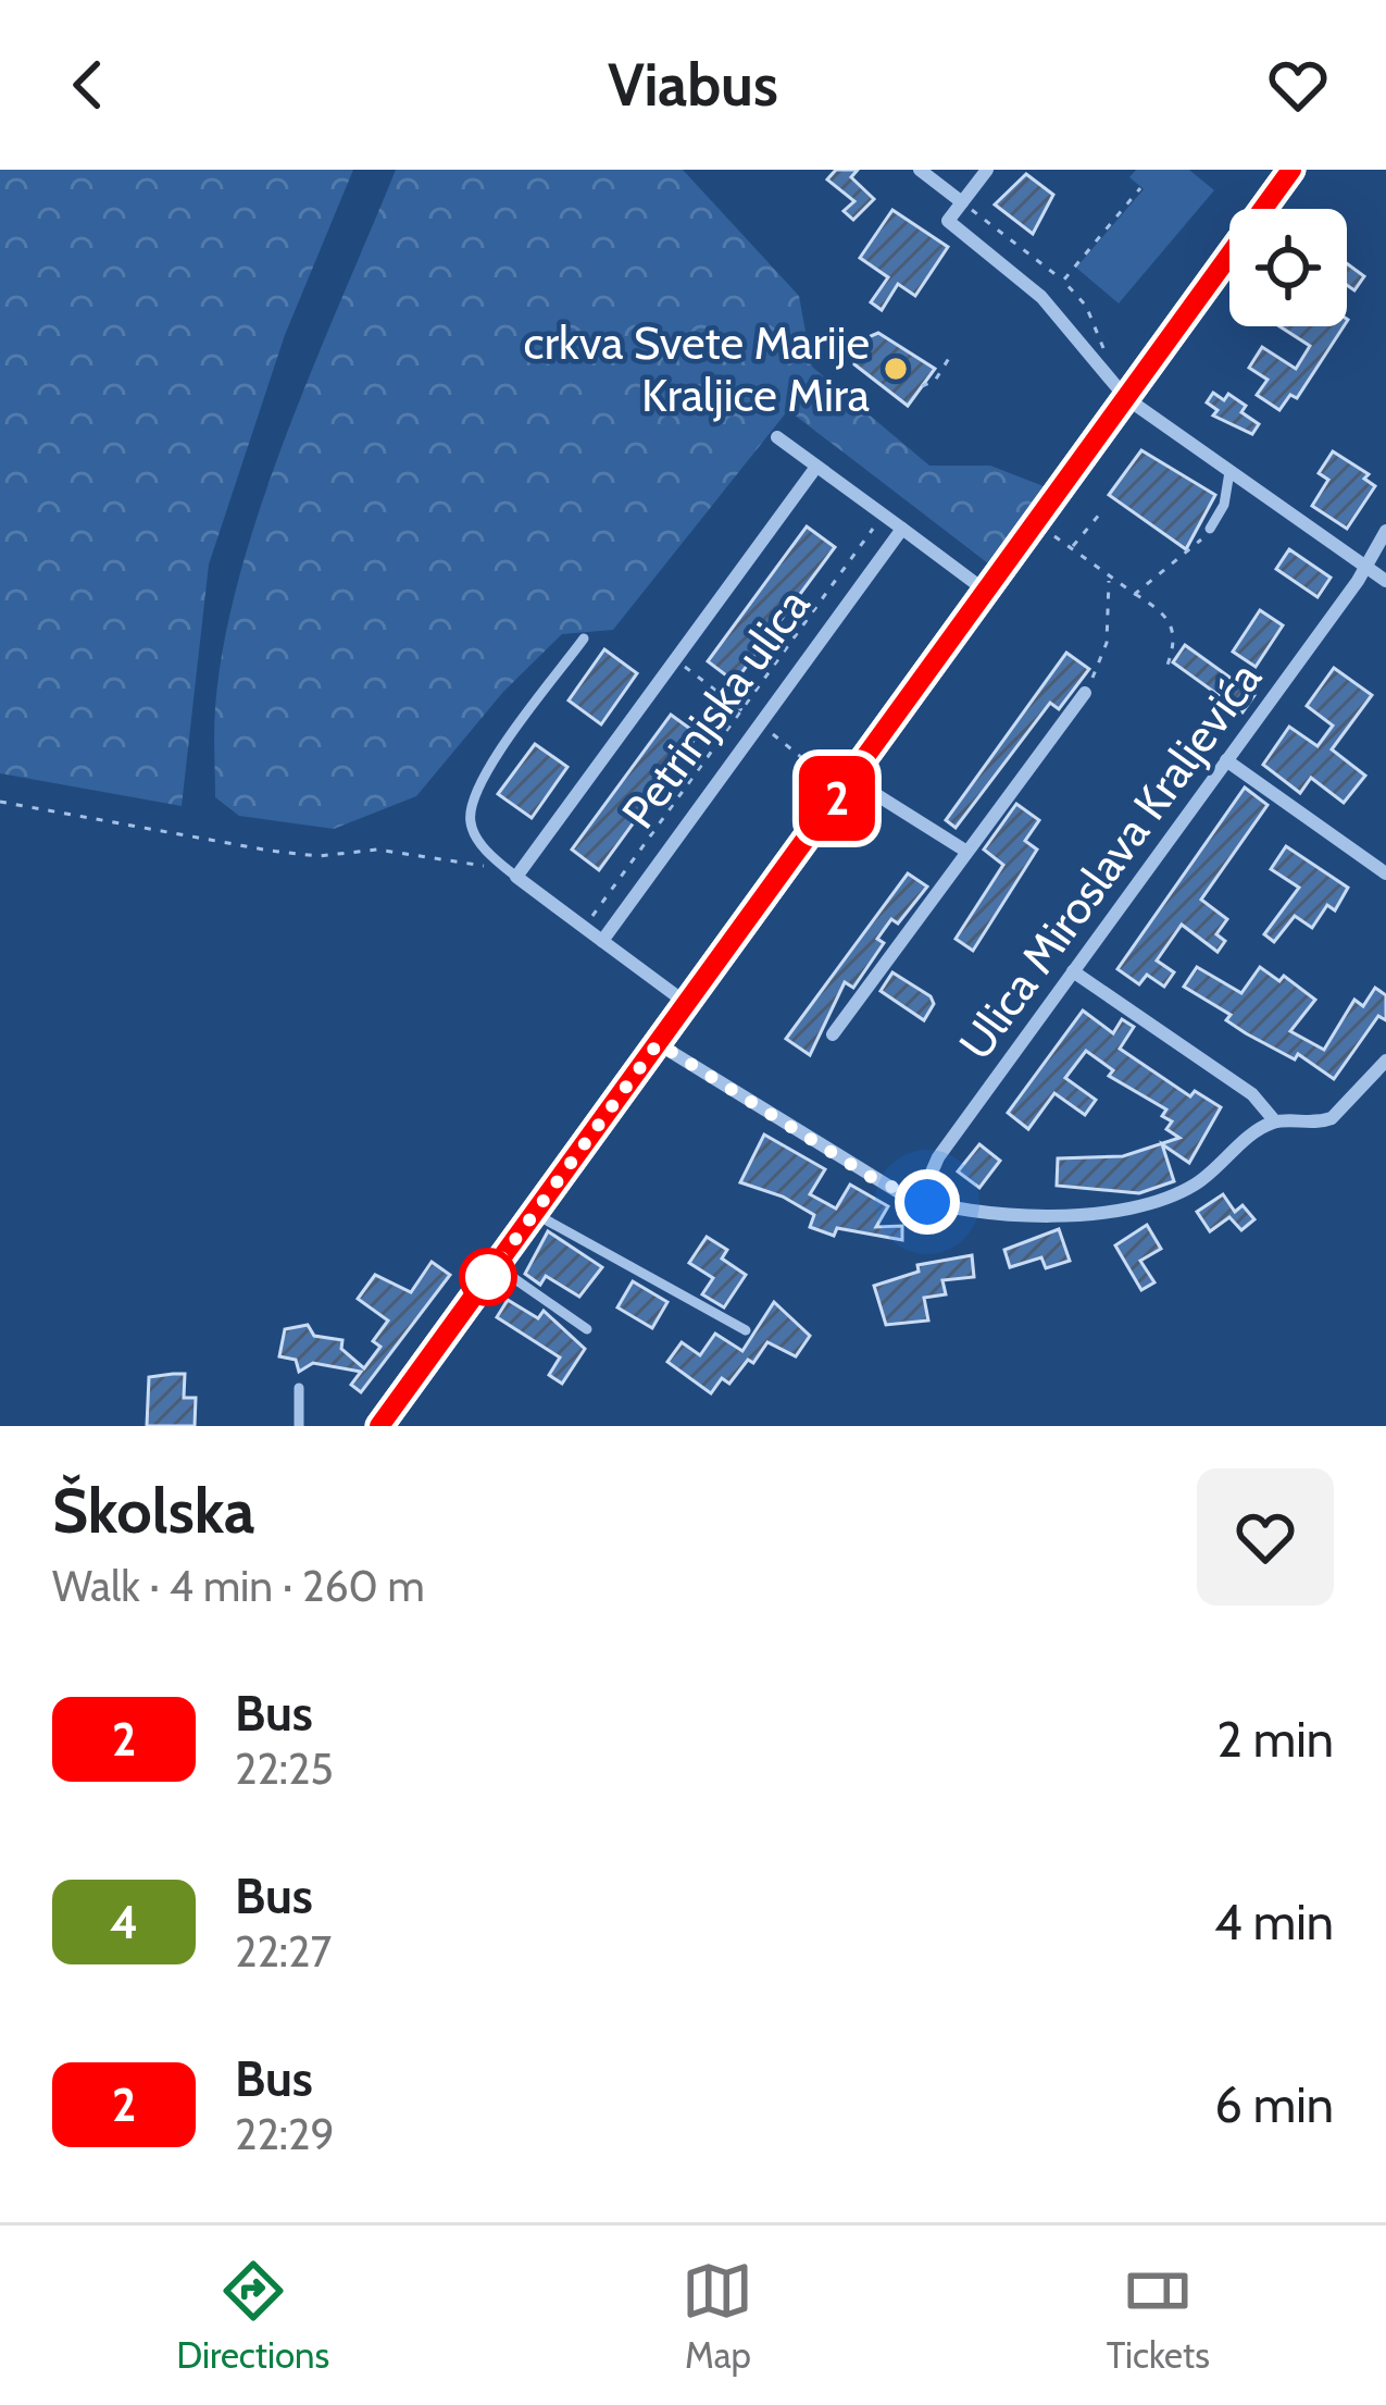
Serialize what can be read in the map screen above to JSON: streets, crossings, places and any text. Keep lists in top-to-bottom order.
{
  "streets": {
    "street": ["Petrinjska ulica", "Ulica Miroslava Kraljevića"]
  },
  "places": ["crkva Svete Marije Kraljice Mira"],
  "lines": ["bus line 2"],
  "page": {
    "header": "Viabus",
    "on_map": "2",
    "heading": ["Školska", "Walk · 4 min · 260 m"],
    "list": [
      {
        "mark": "2",
        "name": "Bus",
        "note": "22:25",
        "value": "2 min"
      },
      {
        "mark": "4",
        "name": "Bus",
        "note": "22:27",
        "value": "4 min"
      },
      {
        "mark": "2",
        "name": "Bus",
        "note": "22:29",
        "value": "6 min"
      }
    ],
    "tabs": ["Directions", "Map", "Tickets"]
  }
}
